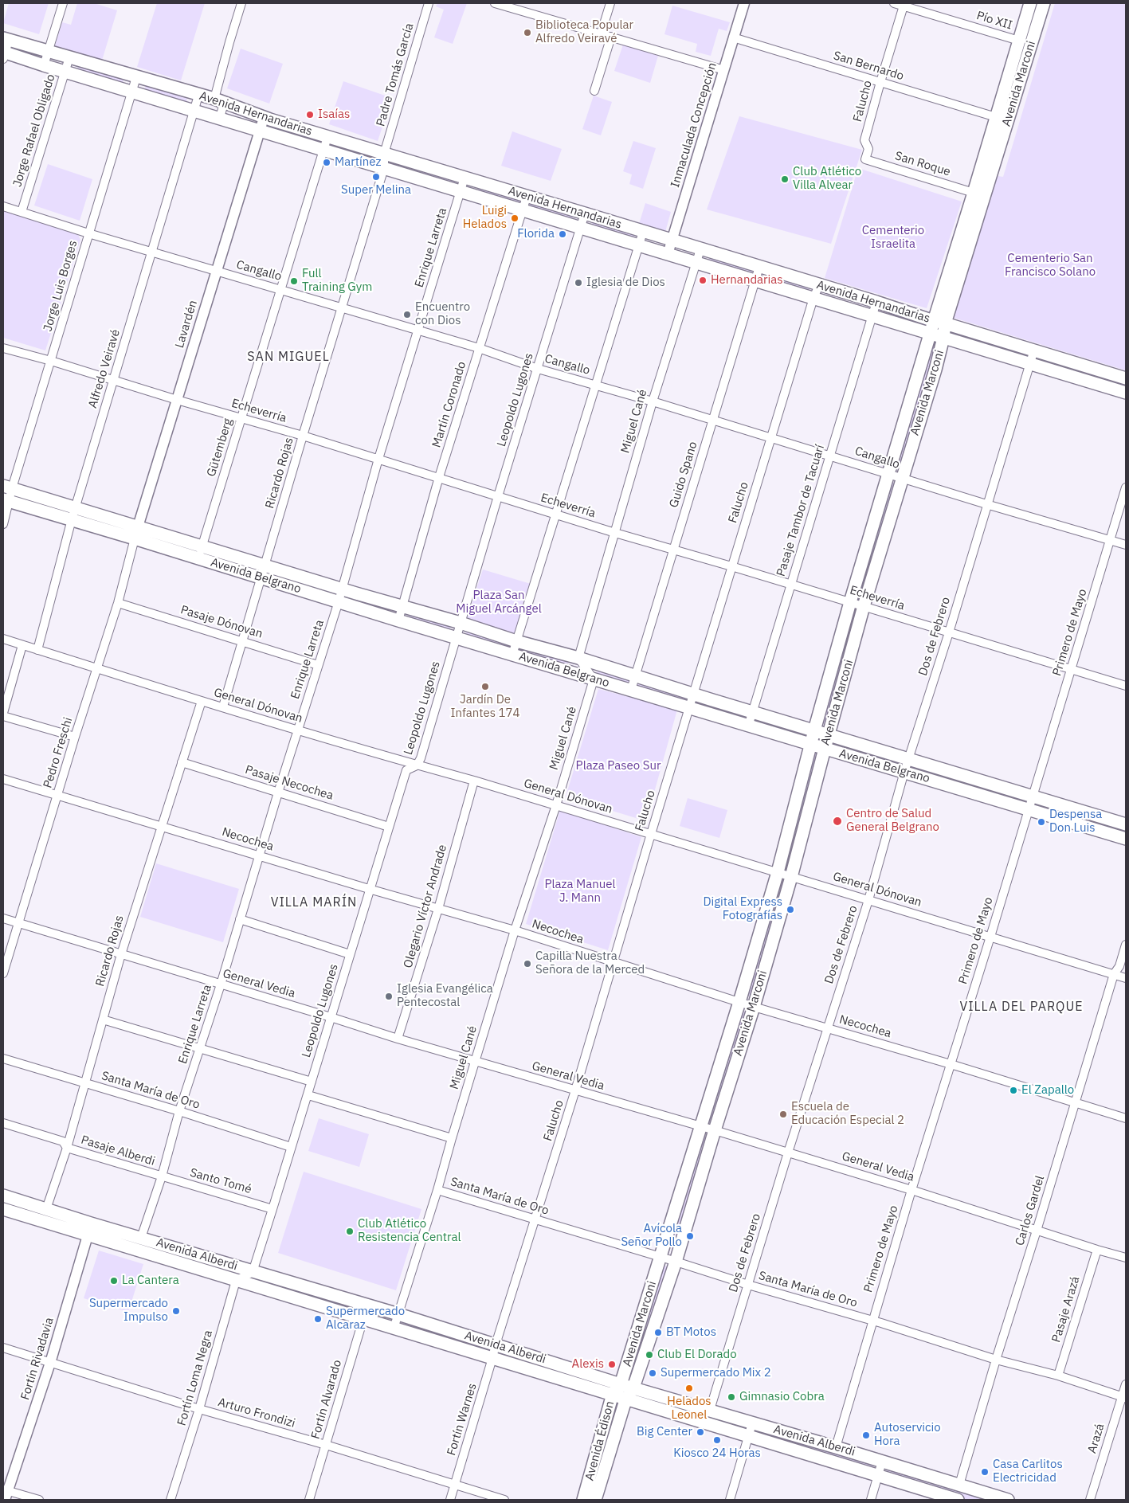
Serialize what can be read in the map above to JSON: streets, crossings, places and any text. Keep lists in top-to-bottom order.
{
  "streets": {
    "main road": [
      "Avenida Marconi",
      "Avenida Hernandarias",
      "Avenida Belgrano",
      "Avenida Alberdi",
      "Avenida Édison"
    ],
    "street": [
      "Pío XII",
      "San Bernardo",
      "Padre Tomás García",
      "Falucho",
      "Inmaculada Concepción",
      "Jorge Rafael Obligado",
      "San Roque",
      "Enrique Larreta",
      "Cangallo",
      "Jorge Luis Borges",
      "Lavardén",
      "Alfredo Veiravé",
      "Leopoldo Lugones",
      "Martín Coronado",
      "Echeverría",
      "Miguel Cané",
      "Gütemberg",
      "Ricardo Rojas",
      "Guido Spano",
      "Pasaje Tambor de Tacuarí",
      "Pasaje Dónovan",
      "Primero de Mayo",
      "Dos de Febrero",
      "General Dónovan",
      "Pedro Freschi",
      "Pasaje Necochea",
      "Necochea",
      "Olegario Víctor Andrade",
      "General Vedia",
      "Santa María de Oro",
      "Pasaje Alberdi",
      "Santo Tomé",
      "Carlos Gardel",
      "Pasaje Arazá",
      "Fortín Rivadavia",
      "Fortín Loma Negra",
      "Fortín Alvarado",
      "Arturo Frondizi",
      "Fortín Warnes",
      "Arazá"
    ]
  },
  "crossings": [
    ["Pío XII", "Avenida Marconi"],
    ["Pío XII", "Falucho"],
    ["San Bernardo", "Avenida Marconi"],
    ["San Bernardo", "Falucho"],
    ["San Bernardo", "Inmaculada Concepción"],
    ["Padre Tomás García", "Avenida Hernandarias"],
    ["Padre Tomás García", "Ricardo Rojas"],
    ["Avenida Marconi", "Avenida Hernandarias"],
    ["Avenida Marconi", "San Roque"],
    ["Avenida Marconi", "Cangallo"],
    ["Avenida Marconi", "Echeverría"],
    ["Avenida Marconi", "Avenida Belgrano"],
    ["Avenida Marconi", "General Dónovan"],
    ["Avenida Marconi", "Necochea"],
    ["Avenida Marconi", "General Vedia"],
    ["Avenida Marconi", "Santa María de Oro"],
    ["Avenida Marconi", "Avenida Alberdi"],
    ["Avenida Marconi", "Avenida Édison"],
    ["Falucho", "Avenida Hernandarias"],
    ["Falucho", "San Roque"],
    ["Falucho", "Cangallo"],
    ["Falucho", "Echeverría"],
    ["Falucho", "Avenida Belgrano"],
    ["Falucho", "General Dónovan"],
    ["Falucho", "Necochea"],
    ["Falucho", "General Vedia"],
    ["Falucho", "Santa María de Oro"],
    ["Falucho", "Avenida Alberdi"],
    ["Falucho", "Fortín Warnes"],
    ["Avenida Hernandarias", "Inmaculada Concepción"],
    ["Avenida Hernandarias", "Jorge Rafael Obligado"],
    ["Avenida Hernandarias", "Enrique Larreta"],
    ["Avenida Hernandarias", "Jorge Luis Borges"],
    ["Avenida Hernandarias", "Lavardén"],
    ["Avenida Hernandarias", "Alfredo Veiravé"],
    ["Avenida Hernandarias", "Leopoldo Lugones"],
    ["Avenida Hernandarias", "Martín Coronado"],
    ["Avenida Hernandarias", "Miguel Cané"],
    ["Avenida Hernandarias", "Gütemberg"],
    ["Avenida Hernandarias", "Ricardo Rojas"],
    ["Avenida Hernandarias", "Guido Spano"],
    ["Avenida Hernandarias", "Pasaje Tambor de Tacuarí"],
    ["Avenida Hernandarias", "Dos de Febrero"],
    ["Jorge Rafael Obligado", "Cangallo"],
    ["Enrique Larreta", "Cangallo"],
    ["Enrique Larreta", "Echeverría"],
    ["Enrique Larreta", "Avenida Belgrano"],
    ["Enrique Larreta", "Pasaje Dónovan"],
    ["Enrique Larreta", "General Dónovan"],
    ["Enrique Larreta", "Pasaje Necochea"],
    ["Enrique Larreta", "Necochea"],
    ["Enrique Larreta", "General Vedia"],
    ["Enrique Larreta", "Santa María de Oro"],
    ["Enrique Larreta", "Pasaje Alberdi"],
    ["Enrique Larreta", "Santo Tomé"],
    ["Enrique Larreta", "Avenida Alberdi"],
    ["Cangallo", "Jorge Luis Borges"],
    ["Cangallo", "Lavardén"],
    ["Cangallo", "Alfredo Veiravé"],
    ["Cangallo", "Leopoldo Lugones"],
    ["Cangallo", "Martín Coronado"],
    ["Cangallo", "Miguel Cané"],
    ["Cangallo", "Gütemberg"],
    ["Cangallo", "Ricardo Rojas"],
    ["Cangallo", "Guido Spano"],
    ["Cangallo", "Pasaje Tambor de Tacuarí"],
    ["Cangallo", "Primero de Mayo"],
    ["Cangallo", "Dos de Febrero"],
    ["Jorge Luis Borges", "Echeverría"],
    ["Jorge Luis Borges", "Avenida Belgrano"],
    ["Lavardén", "Echeverría"],
    ["Lavardén", "Avenida Belgrano"],
    ["Lavardén", "Pedro Freschi"],
    ["Alfredo Veiravé", "Echeverría"],
    ["Alfredo Veiravé", "Avenida Belgrano"],
    ["Alfredo Veiravé", "General Dónovan"],
    ["Leopoldo Lugones", "Echeverría"],
    ["Leopoldo Lugones", "Avenida Belgrano"],
    ["Leopoldo Lugones", "General Dónovan"],
    ["Leopoldo Lugones", "Pasaje Necochea"],
    ["Leopoldo Lugones", "Necochea"],
    ["Leopoldo Lugones", "General Vedia"],
    ["Leopoldo Lugones", "Santa María de Oro"],
    ["Leopoldo Lugones", "Santo Tomé"],
    ["Leopoldo Lugones", "Avenida Alberdi"],
    ["Martín Coronado", "Echeverría"],
    ["Martín Coronado", "Avenida Belgrano"],
    ["Echeverría", "Miguel Cané"],
    ["Echeverría", "Gütemberg"],
    ["Echeverría", "Ricardo Rojas"],
    ["Echeverría", "Guido Spano"],
    ["Echeverría", "Pasaje Tambor de Tacuarí"],
    ["Echeverría", "Primero de Mayo"],
    ["Echeverría", "Dos de Febrero"],
    ["Miguel Cané", "Avenida Belgrano"],
    ["Miguel Cané", "General Dónovan"],
    ["Miguel Cané", "Necochea"],
    ["Miguel Cané", "General Vedia"],
    ["Miguel Cané", "Santa María de Oro"],
    ["Miguel Cané", "Avenida Alberdi"],
    ["Gütemberg", "Avenida Belgrano"],
    ["Ricardo Rojas", "Avenida Belgrano"],
    ["Ricardo Rojas", "Pasaje Dónovan"],
    ["Ricardo Rojas", "General Dónovan"],
    ["Ricardo Rojas", "Pasaje Necochea"],
    ["Ricardo Rojas", "Necochea"],
    ["Ricardo Rojas", "General Vedia"],
    ["Ricardo Rojas", "Santa María de Oro"],
    ["Ricardo Rojas", "Pasaje Alberdi"],
    ["Ricardo Rojas", "Avenida Alberdi"],
    ["Guido Spano", "Avenida Belgrano"],
    ["Pasaje Tambor de Tacuarí", "Avenida Belgrano"],
    ["Avenida Belgrano", "Primero de Mayo"],
    ["Avenida Belgrano", "Dos de Febrero"],
    ["Avenida Belgrano", "Pedro Freschi"],
    ["Pasaje Dónovan", "Pedro Freschi"],
    ["Primero de Mayo", "General Dónovan"],
    ["Primero de Mayo", "Necochea"],
    ["Primero de Mayo", "General Vedia"],
    ["Primero de Mayo", "Santa María de Oro"],
    ["Primero de Mayo", "Avenida Alberdi"],
    ["Dos de Febrero", "General Dónovan"],
    ["Dos de Febrero", "Necochea"],
    ["Dos de Febrero", "General Vedia"],
    ["Dos de Febrero", "Santa María de Oro"],
    ["Dos de Febrero", "Avenida Alberdi"],
    ["General Dónovan", "Pedro Freschi"],
    ["General Dónovan", "Olegario Víctor Andrade"],
    ["General Dónovan", "Carlos Gardel"],
    ["Pedro Freschi", "Necochea"],
    ["Pedro Freschi", "General Vedia"],
    ["Necochea", "Olegario Víctor Andrade"],
    ["Necochea", "Carlos Gardel"],
    ["Olegario Víctor Andrade", "General Vedia"],
    ["General Vedia", "Carlos Gardel"],
    ["General Vedia", "Pasaje Arazá"],
    ["Santa María de Oro", "Carlos Gardel"],
    ["Santa María de Oro", "Pasaje Arazá"],
    ["Santa María de Oro", "Arazá"],
    ["Pasaje Alberdi", "Santo Tomé"],
    ["Carlos Gardel", "Avenida Alberdi"],
    ["Avenida Alberdi", "Fortín Rivadavia"],
    ["Avenida Alberdi", "Fortín Loma Negra"],
    ["Avenida Alberdi", "Fortín Alvarado"],
    ["Avenida Alberdi", "Fortín Warnes"],
    ["Avenida Alberdi", "Avenida Édison"],
    ["Fortín Rivadavia", "Arturo Frondizi"],
    ["Fortín Loma Negra", "Arturo Frondizi"],
    ["Fortín Alvarado", "Arturo Frondizi"],
    ["Arturo Frondizi", "Fortín Warnes"]
  ],
  "districts": ["SAN MIGUEL", "VILLA MARÍN", "VILLA DEL PARQUE"],
  "parks": [
    "Cementerio Israelita",
    "Cementerio San Francisco Solano",
    "Plaza San Miguel Arcángel",
    "Plaza Paseo Sur",
    "Plaza Manuel J. Mann"
  ],
  "places": [
    "Biblioteca Popular Alfredo Veiravé",
    "Isaías",
    "Martínez",
    "Super Melina",
    "Club Atlético Villa Alvear",
    "Luigi Helados",
    "Florida",
    "Hernandarias",
    "Full Training Gym",
    "Iglesia de Dios",
    "Encuentro con Dios",
    "Jardín De Infantes 174",
    "Centro de Salud General Belgrano",
    "Despensa Don Luis",
    "Digital Express Fotografías",
    "Capilla Nuestra Señora de la Merced",
    "Iglesia Evangélica Pentecostal",
    "El Zapallo",
    "Escuela de Educación Especial 2",
    "Club Atlético Resistencia Central",
    "Avícola Señor Pollo",
    "La Cantera",
    "Supermercado Impulso",
    "Supermercado Alcaraz",
    "BT Motos",
    "Club El Dorado",
    "Alexis",
    "Supermercado Mix 2",
    "Helados Leonel",
    "Gimnasio Cobra",
    "Big Center",
    "Autoservicio Hora",
    "Kiosco 24 Horas",
    "Casa Carlitos Electricidad"
  ]
}
